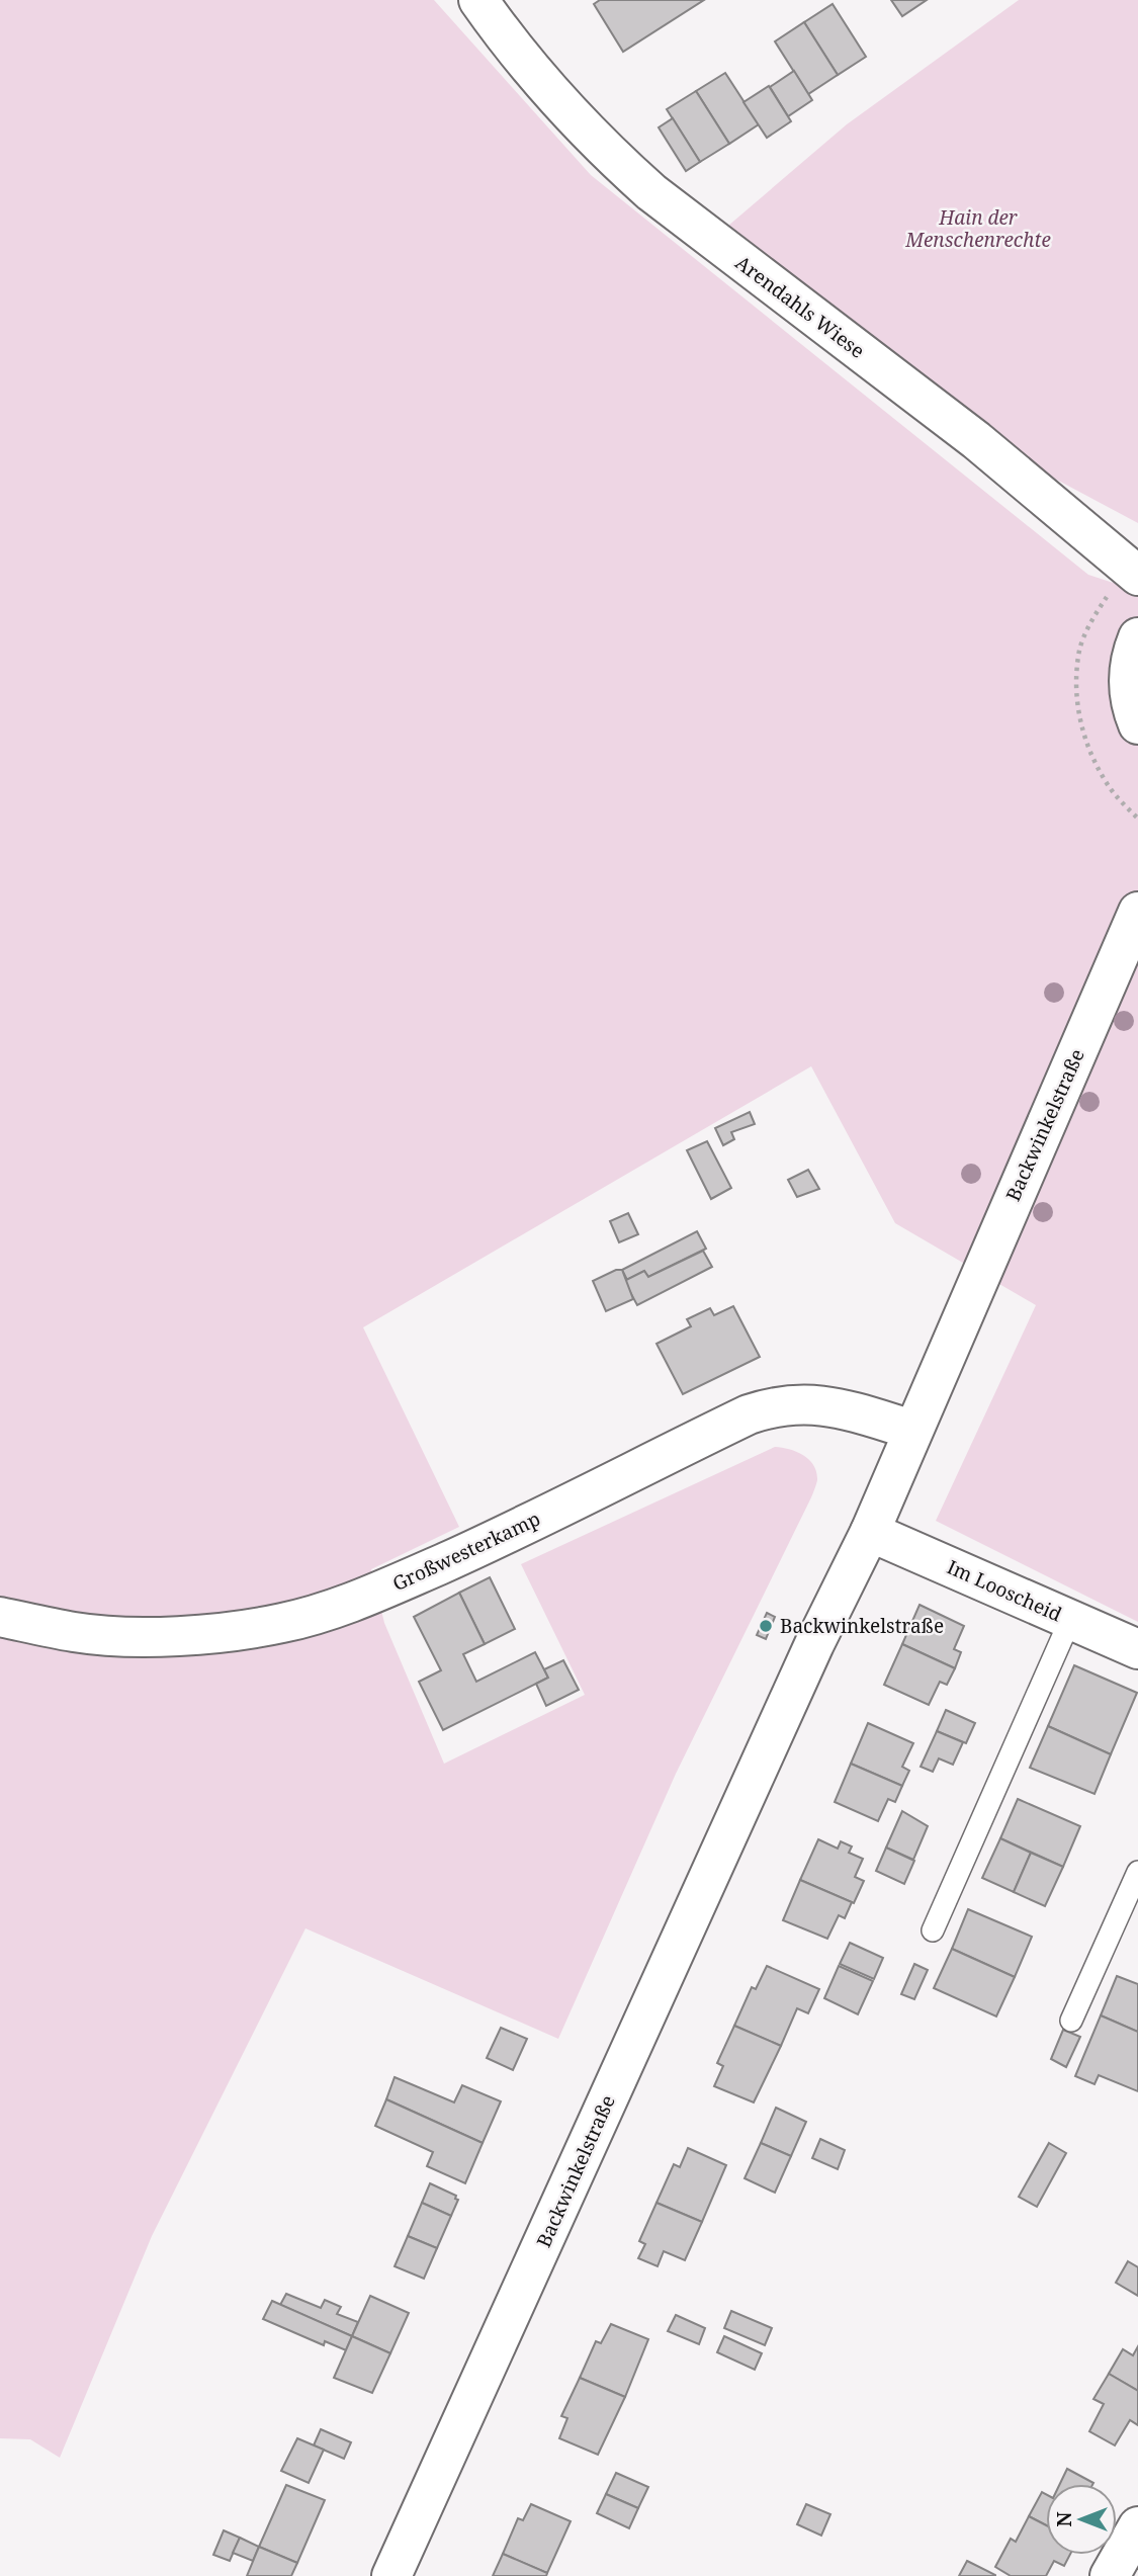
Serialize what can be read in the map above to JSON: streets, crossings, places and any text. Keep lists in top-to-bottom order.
{
  "streets": {
    "street": [
      "Arendahls Wiese",
      "Backwinkelstraße",
      "Großwesterkamp",
      "Im Looscheid"
    ]
  },
  "crossings": [
    ["Backwinkelstraße", "Großwesterkamp"],
    ["Backwinkelstraße", "Im Looscheid"]
  ],
  "parks": ["Hain der Menschenrechte"],
  "places": ["Backwinkelstraße"],
  "north": "left"
}
